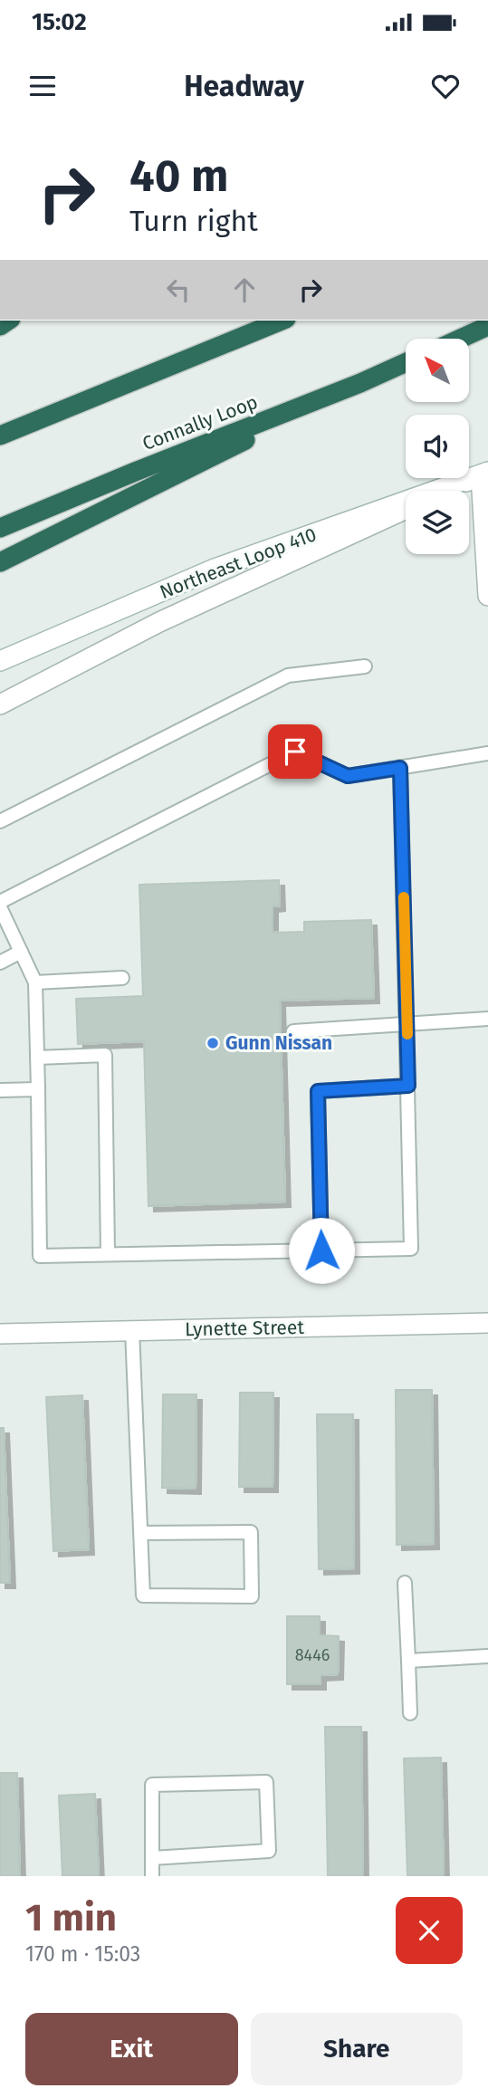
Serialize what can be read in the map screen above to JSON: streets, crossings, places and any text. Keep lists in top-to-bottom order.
{
  "streets": {
    "highway": ["Connally Loop"],
    "street": ["Northeast Loop 410", "Lynette Street"]
  },
  "places": ["Gunn Nissan"],
  "house_numbers": ["8446"],
  "north": "top left",
  "page": {
    "status": "15:02",
    "header": "Headway",
    "turn": ["40 m", "Turn right"],
    "heading": ["1 min", "170 m · 15:03"],
    "buttons": ["Exit", "Share"]
  }
}
